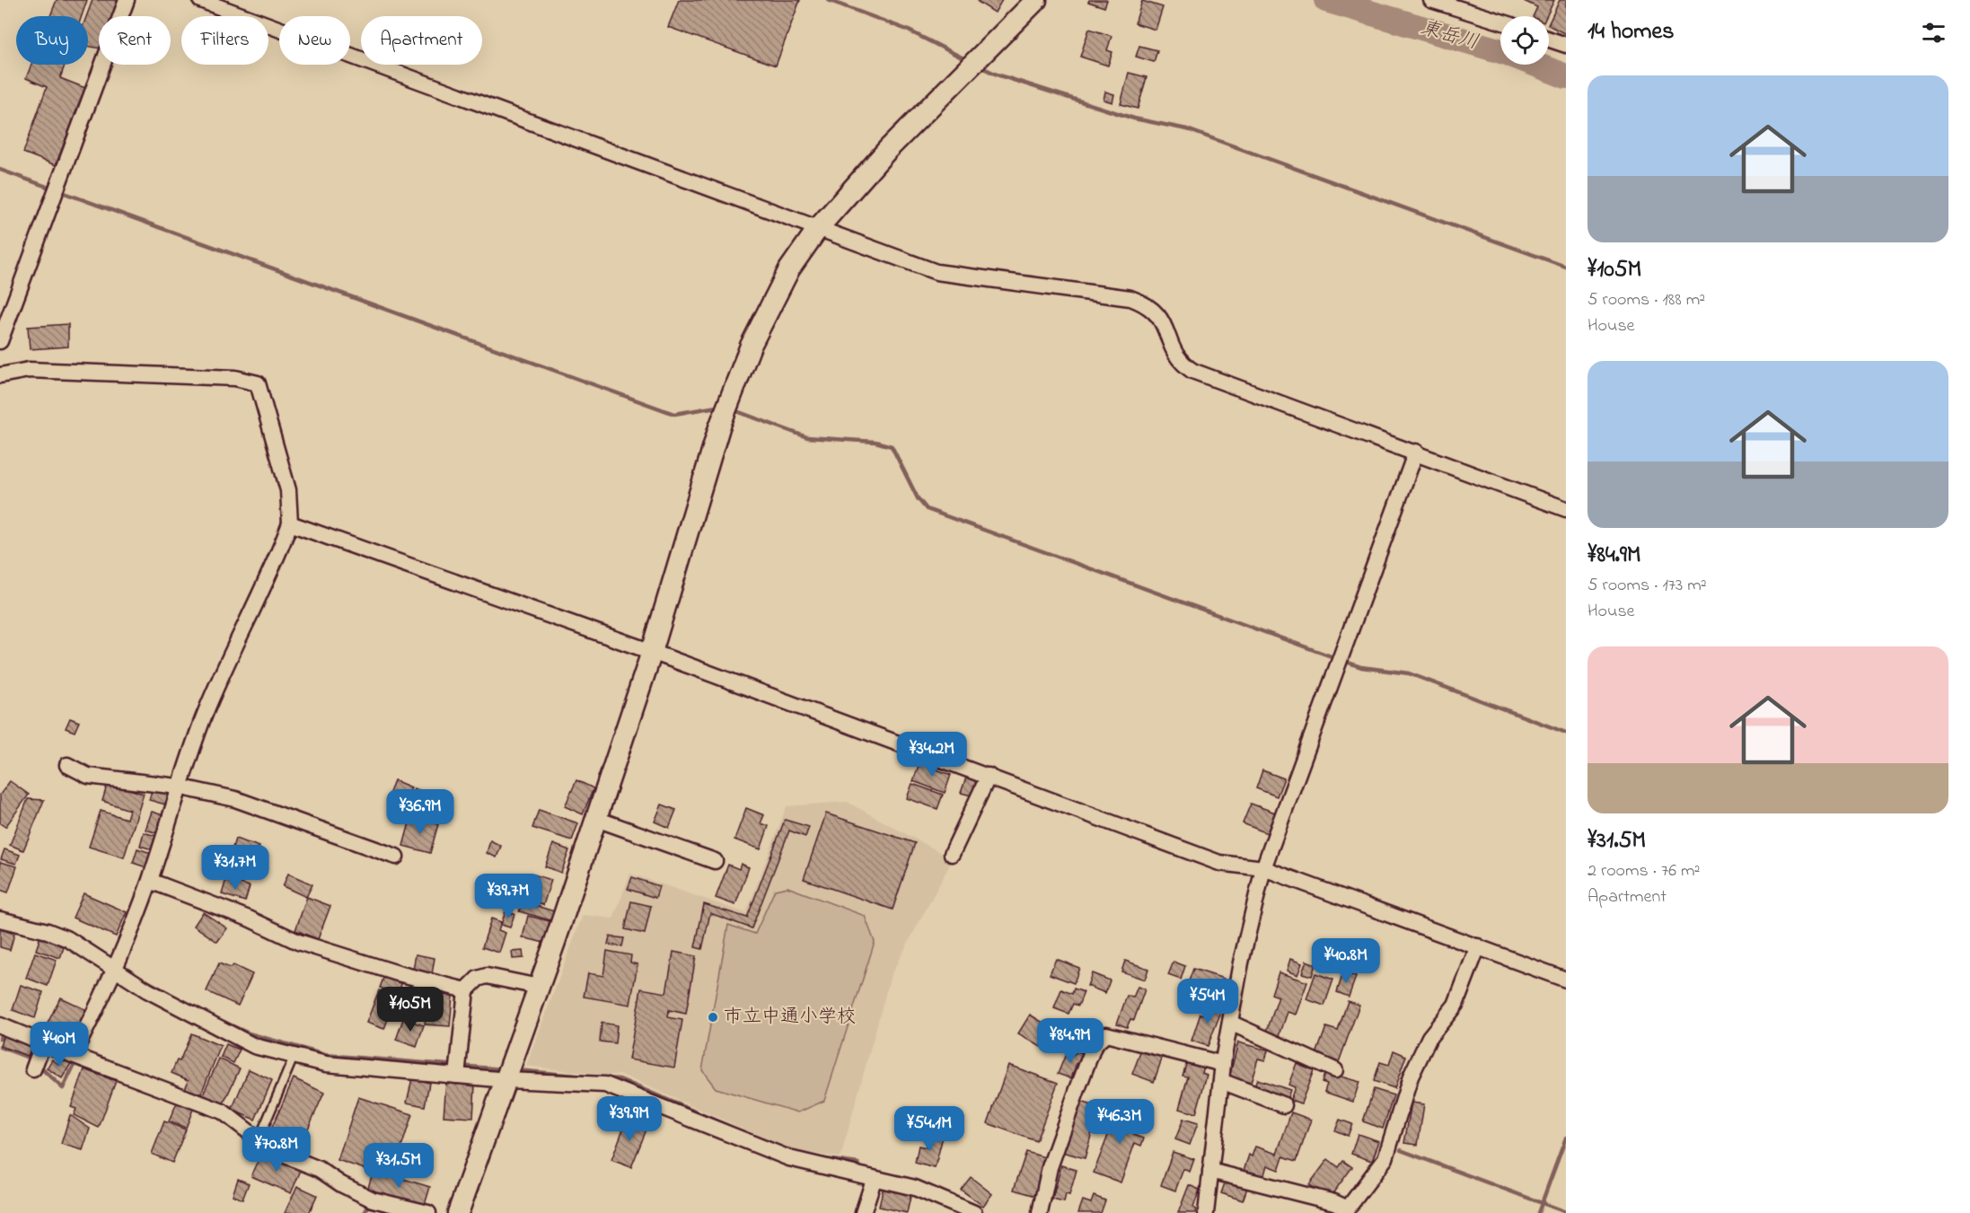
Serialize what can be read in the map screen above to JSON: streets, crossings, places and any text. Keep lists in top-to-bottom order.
{
  "water": ["東岳川"],
  "places": ["市立中通小学校"],
  "page": {
    "heading": "14 homes",
    "chip": [
      "Buy",
      "Rent",
      "Filters",
      "New",
      "Apartment"
    ],
    "list": [
      {
        "name": "¥105M",
        "note": "5 rooms · 188 m² · House"
      },
      {
        "name": "¥84.9M",
        "note": "5 rooms · 173 m² · House"
      },
      {
        "name": "¥31.5M",
        "note": "2 rooms · 76 m² · Apartment"
      }
    ],
    "price": [
      "¥34.2M",
      "¥36.9M",
      "¥31.7M",
      "¥39.7M",
      "¥40.8M",
      "¥54M",
      "¥105M",
      "¥84.9M",
      "¥40M",
      "¥39.9M",
      "¥46.3M",
      "¥54.1M",
      "¥70.8M",
      "¥31.5M"
    ]
  }
}
